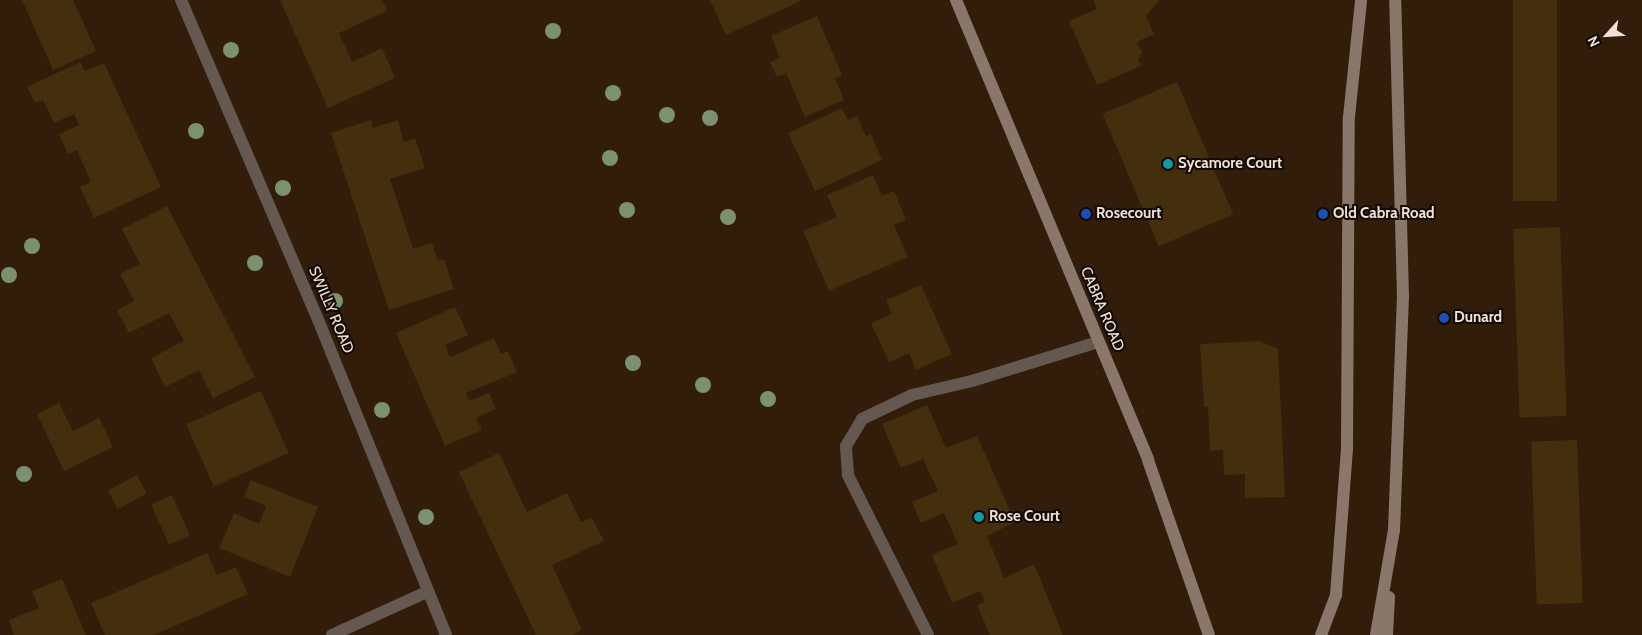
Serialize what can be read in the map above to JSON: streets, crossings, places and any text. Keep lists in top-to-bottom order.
{
  "streets": {
    "main road": ["CABRA ROAD"],
    "street": ["SWILLY ROAD"]
  },
  "places": [
    "Sycamore Court",
    "Rosecourt",
    "Old Cabra Road",
    "Dunard",
    "Rose Court"
  ],
  "north": "bottom left"
}
